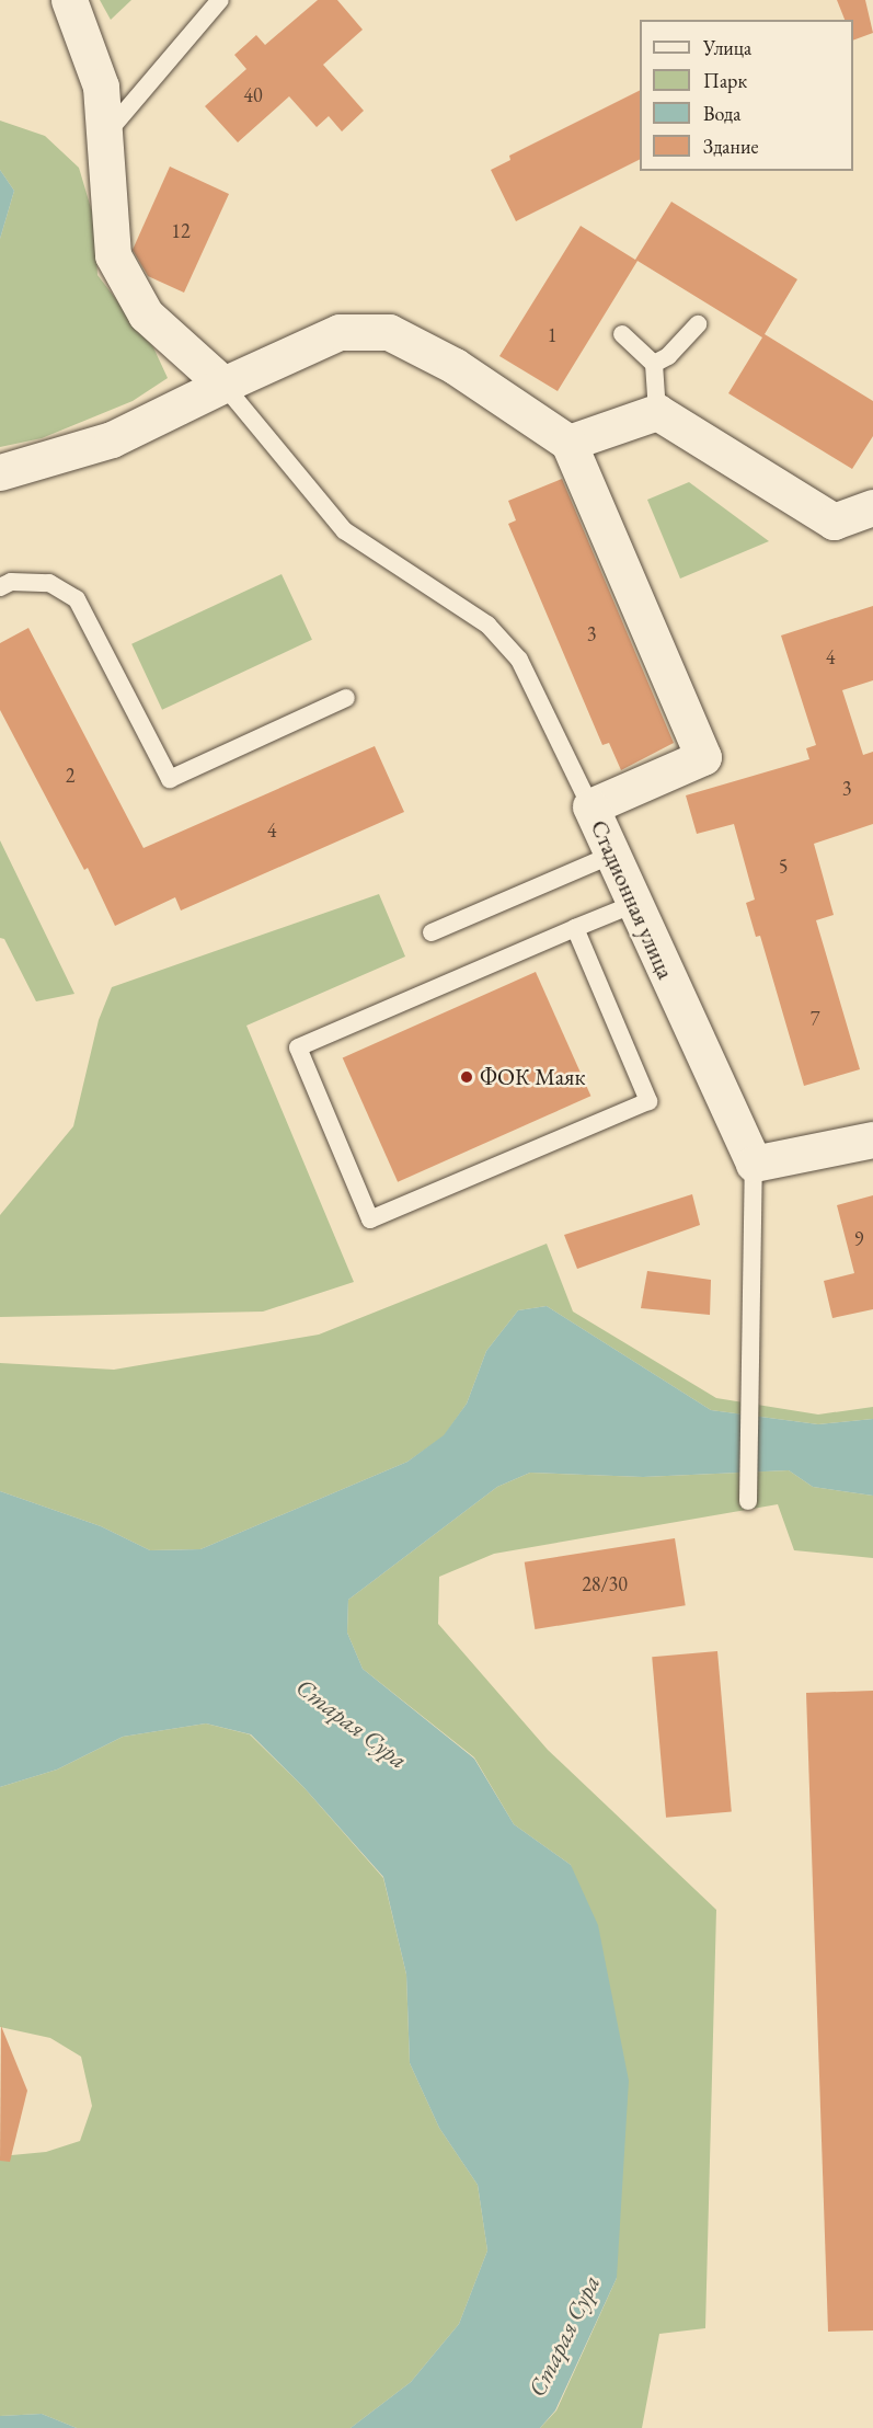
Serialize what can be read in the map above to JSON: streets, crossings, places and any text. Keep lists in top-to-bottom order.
{
  "streets": {
    "street": ["Стадионная улица"]
  },
  "water": ["Старая Сура"],
  "places": ["ФОК Маяк"],
  "house_numbers": [
    "40",
    "12",
    "1",
    "3",
    "4",
    "2",
    "3",
    "4",
    "5",
    "7",
    "9",
    "28/30"
  ],
  "legend": [
    "Улица",
    "Парк",
    "Вода",
    "Здание"
  ]
}
